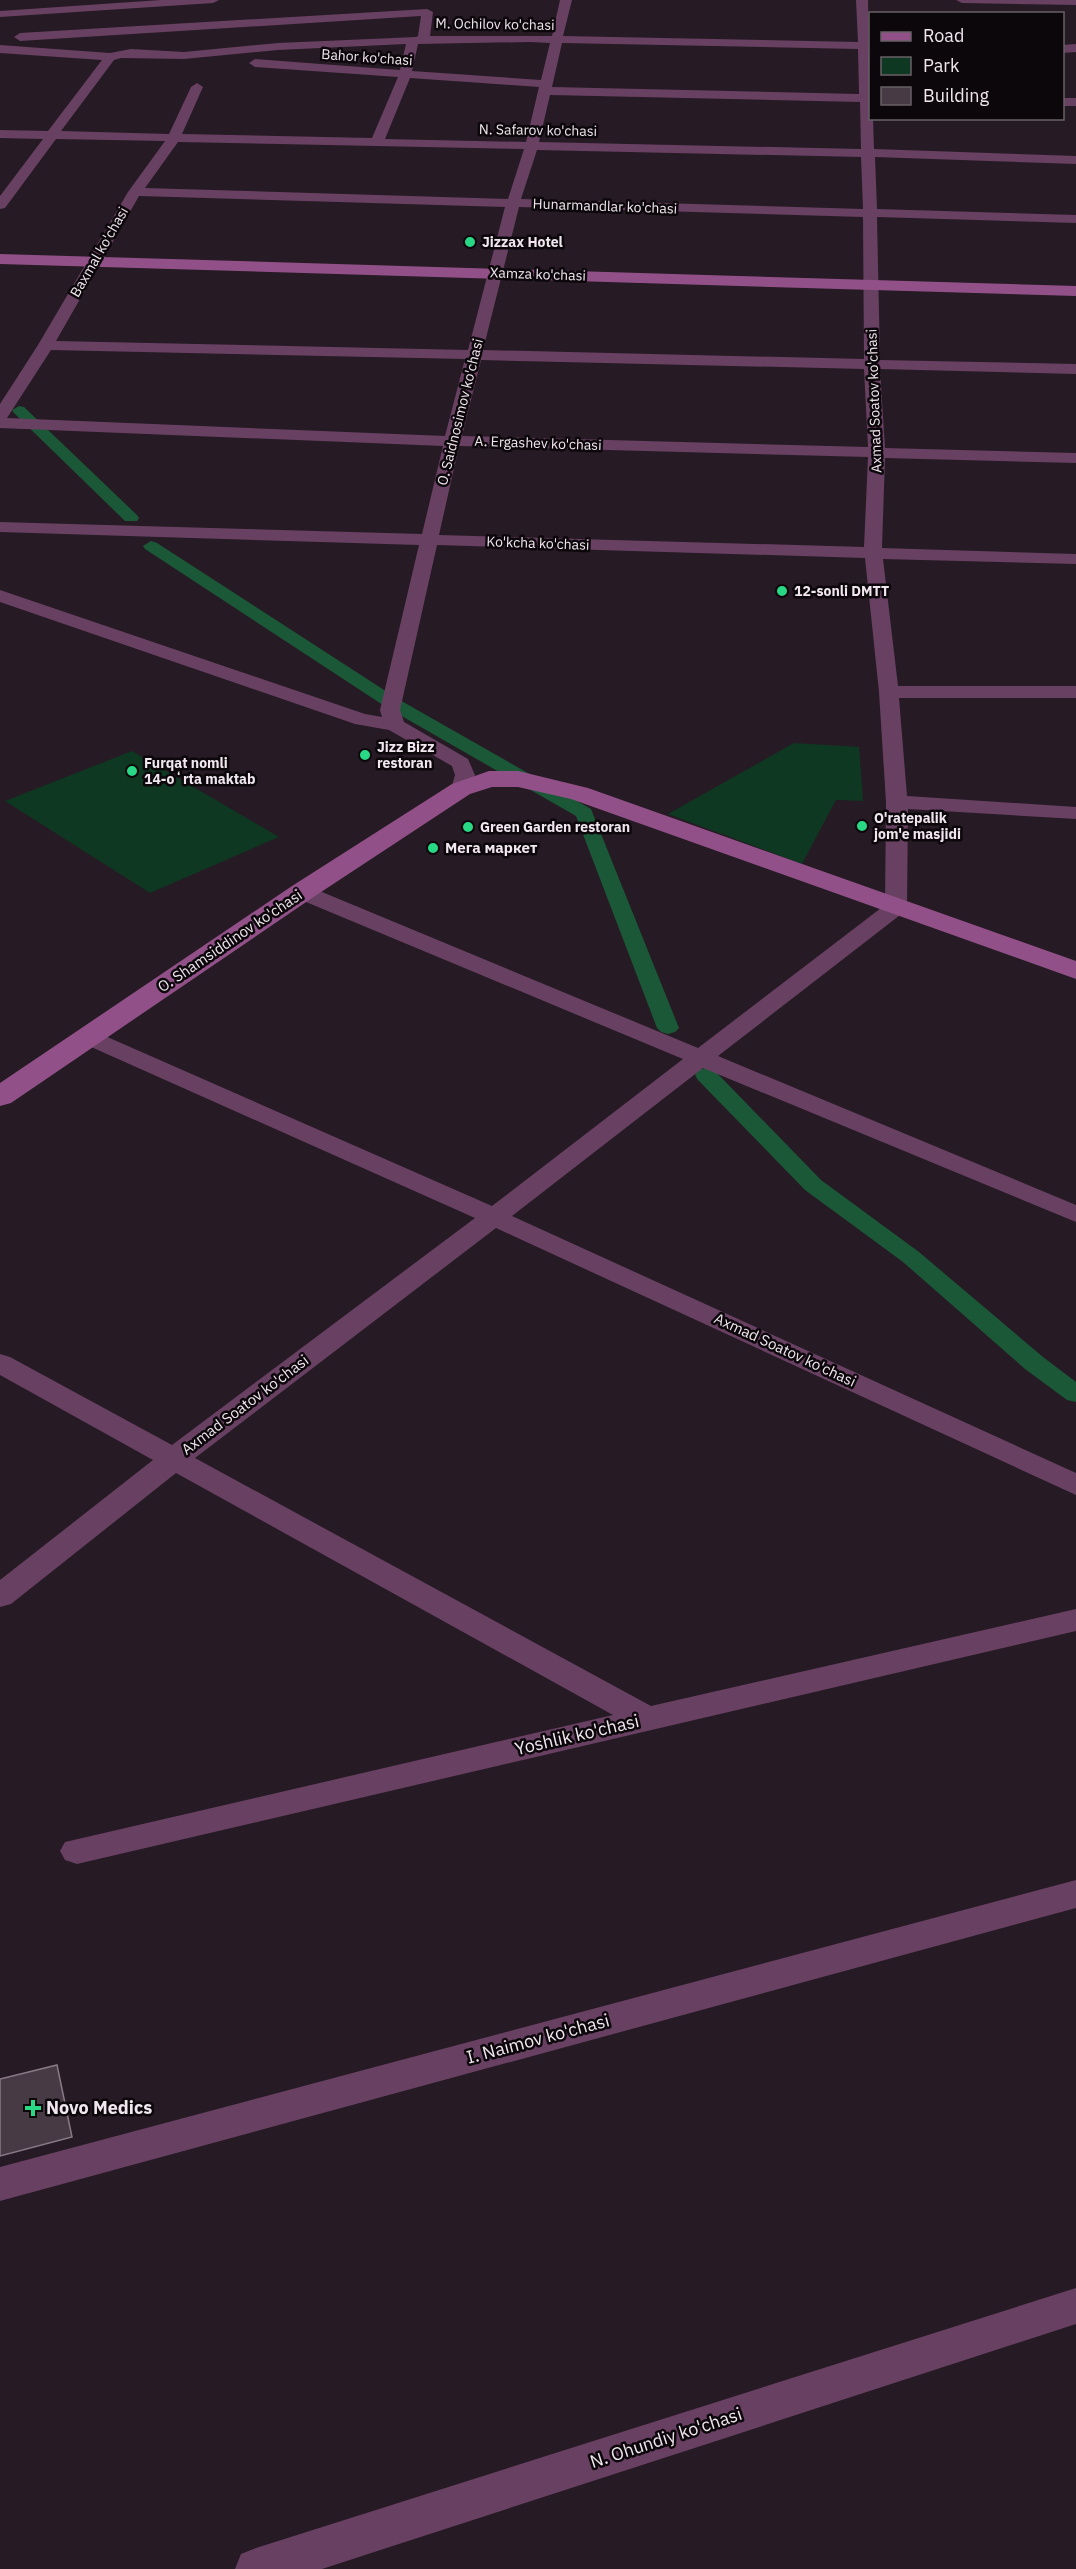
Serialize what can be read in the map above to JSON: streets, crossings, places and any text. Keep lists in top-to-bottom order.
{
  "streets": {
    "main road": ["Xamza ko'chasi", "O. Shamsiddinov ko'chasi"],
    "street": [
      "M. Ochilov ko'chasi",
      "Bahor ko'chasi",
      "N. Safarov ko'chasi",
      "Hunarmandlar ko'chasi",
      "Baxmal ko'chasi",
      "Axmad Soatov ko'chasi",
      "O. Saidnosimov ko'chasi",
      "A. Ergashev ko'chasi",
      "Ko'kcha ko'chasi",
      "Yoshlik ko'chasi",
      "I. Naimov ko'chasi",
      "N. Ohundiy ko'chasi"
    ]
  },
  "crossings": [
    ["M. Ochilov ko'chasi", "Bahor ko'chasi"],
    ["M. Ochilov ko'chasi", "Axmad Soatov ko'chasi"],
    ["M. Ochilov ko'chasi", "O. Saidnosimov ko'chasi"],
    ["Bahor ko'chasi", "Axmad Soatov ko'chasi"],
    ["Bahor ko'chasi", "O. Saidnosimov ko'chasi"],
    ["N. Safarov ko'chasi", "Baxmal ko'chasi"],
    ["N. Safarov ko'chasi", "Axmad Soatov ko'chasi"],
    ["N. Safarov ko'chasi", "O. Saidnosimov ko'chasi"],
    ["Hunarmandlar ko'chasi", "Baxmal ko'chasi"],
    ["Hunarmandlar ko'chasi", "Axmad Soatov ko'chasi"],
    ["Hunarmandlar ko'chasi", "O. Saidnosimov ko'chasi"],
    ["Baxmal ko'chasi", "Xamza ko'chasi"],
    ["Xamza ko'chasi", "Axmad Soatov ko'chasi"],
    ["Xamza ko'chasi", "O. Saidnosimov ko'chasi"],
    ["Axmad Soatov ko'chasi", "A. Ergashev ko'chasi"],
    ["Axmad Soatov ko'chasi", "Ko'kcha ko'chasi"],
    ["Axmad Soatov ko'chasi", "O. Shamsiddinov ko'chasi"],
    ["O. Saidnosimov ko'chasi", "A. Ergashev ko'chasi"],
    ["O. Saidnosimov ko'chasi", "Ko'kcha ko'chasi"]
  ],
  "places": {
    "other": [
      "Jizzax Hotel",
      "12-sonli DMTT",
      "Jizz Bizz restoran",
      "Furqat nomli 14-oʻrta maktab",
      "O'ratepalik jom'e masjidi",
      "Green Garden restoran",
      "Мега маркет"
    ],
    "health": ["Novo Medics"]
  },
  "legend": ["Road", "Park", "Building"]
}
